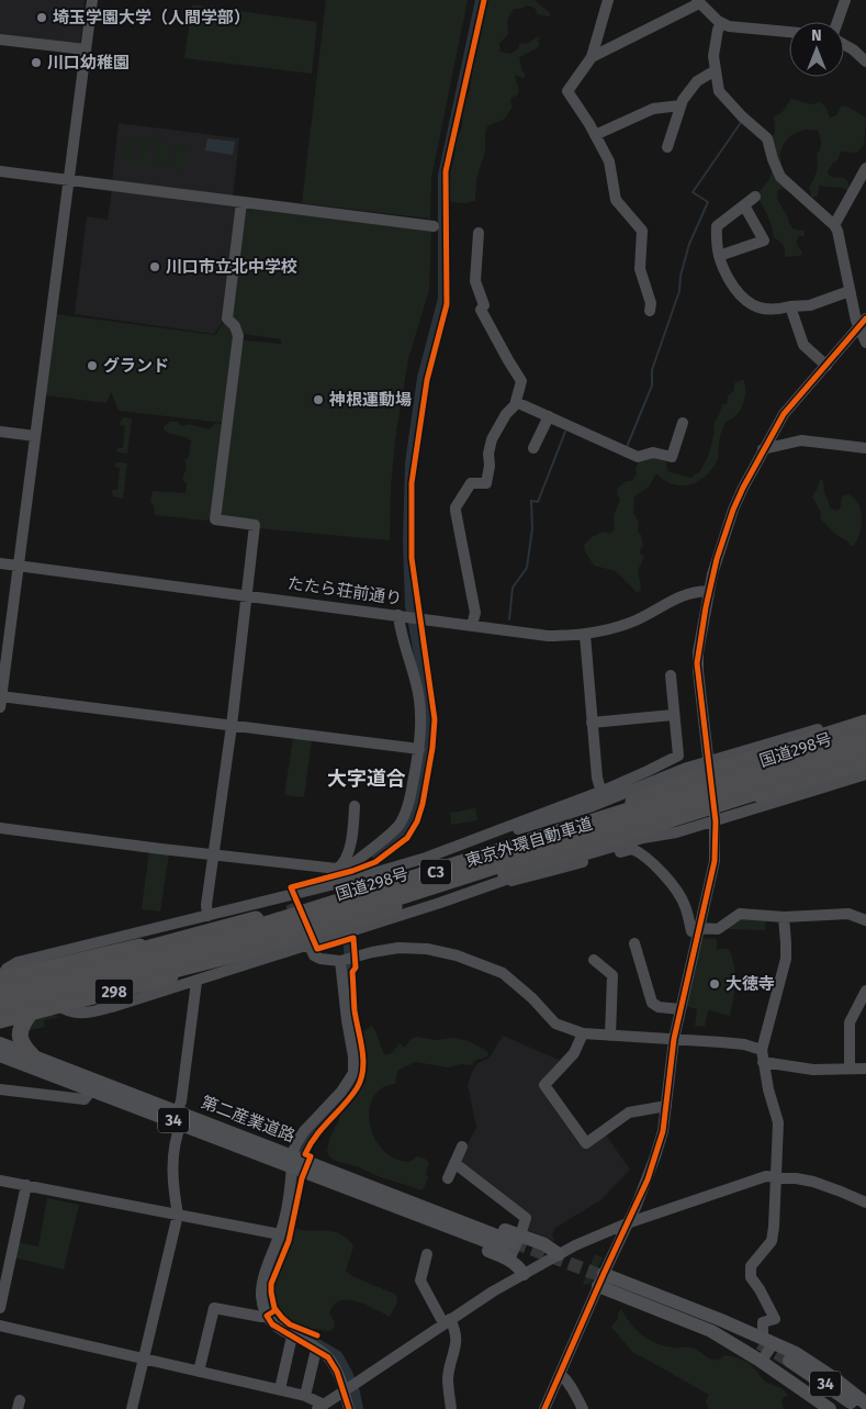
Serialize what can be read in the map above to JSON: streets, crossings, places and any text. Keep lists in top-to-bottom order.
{
  "streets": {
    "highway": [
      "国道298号",
      "東京外環自動車道",
      "C3",
      "298"
    ],
    "main road": ["第二産業道路", "34"],
    "street": ["たたら荘前通り"]
  },
  "crossings": [
    ["国道298号", "東京外環自動車道"],
    ["国道298号", "298"],
    ["東京外環自動車道", "298"],
    ["第二産業道路", "34"]
  ],
  "districts": ["大字道合"],
  "places": [
    "埼玉学園大学（人間学部）",
    "川口幼稚園",
    "川口市立北中学校",
    "グランド",
    "神根運動場",
    "大徳寺"
  ],
  "north": "top"
}
